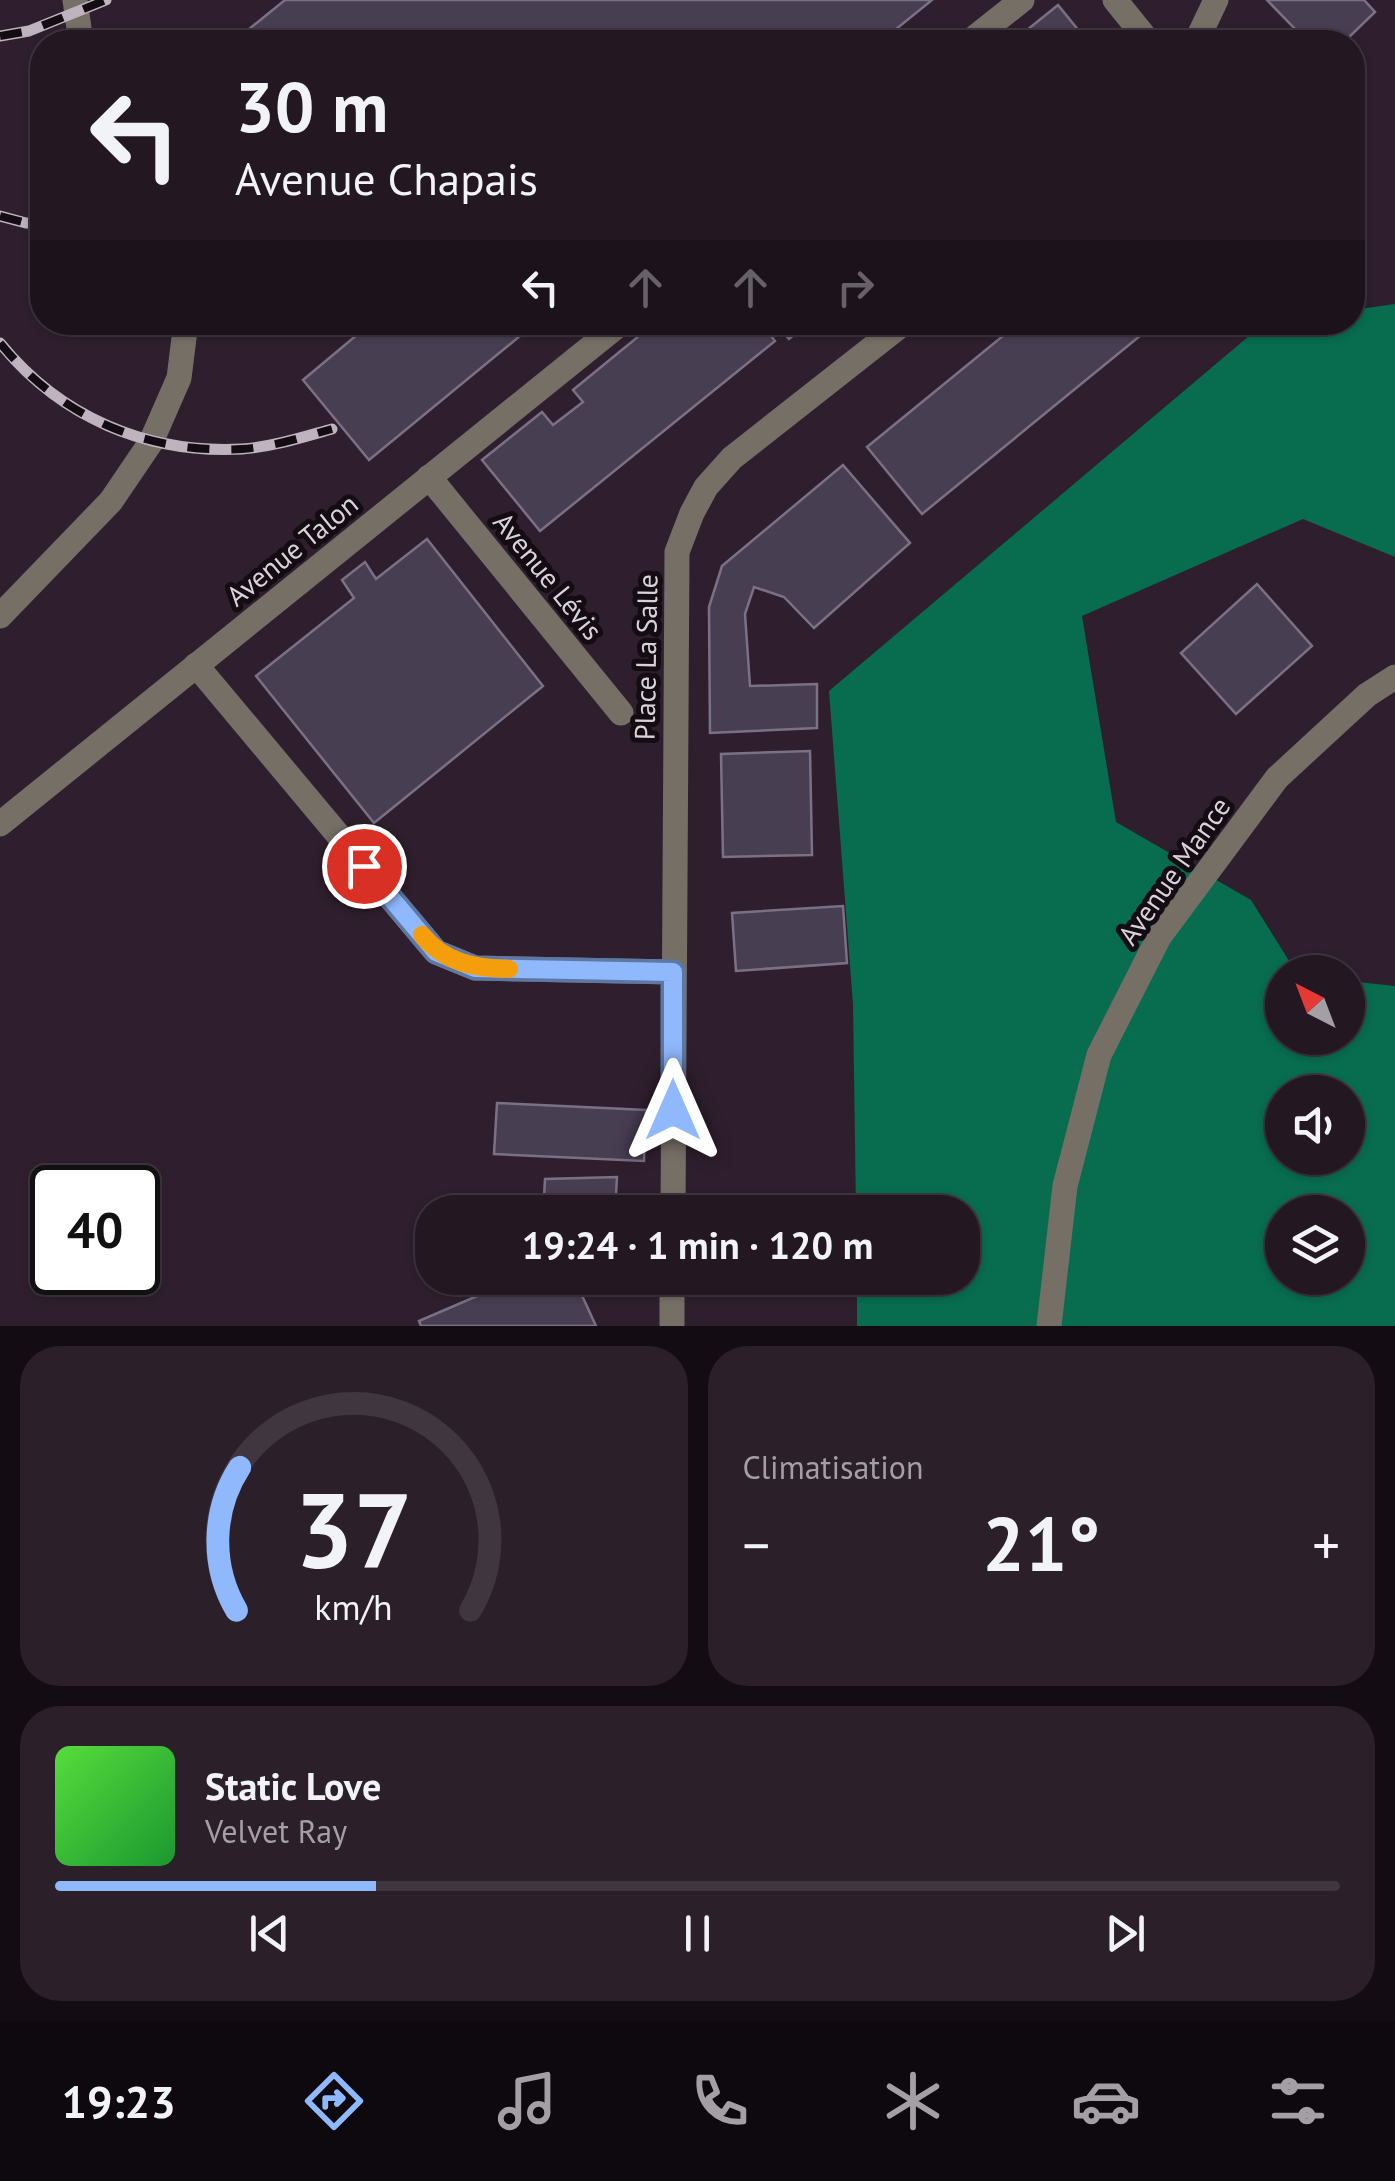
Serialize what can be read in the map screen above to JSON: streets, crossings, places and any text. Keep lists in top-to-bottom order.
{
  "streets": {
    "street": [
      "Avenue Talon",
      "Avenue Lévis",
      "Place La Salle",
      "Avenue Mance"
    ]
  },
  "crossings": [
    ["Avenue Talon", "Avenue Lévis"]
  ],
  "north": "top left",
  "page": {
    "turn": ["30 m", "Avenue Chapais"],
    "limit": "40",
    "trip": "19:24 · 1 min · 120 m",
    "tile": "Climatisation",
    "heat": ["−", "21°", "+"],
    "song": ["Static Love", "Velvet Ray"],
    "tabs": "19:23",
    "gauge": ["37", "km/h"]
  }
}
